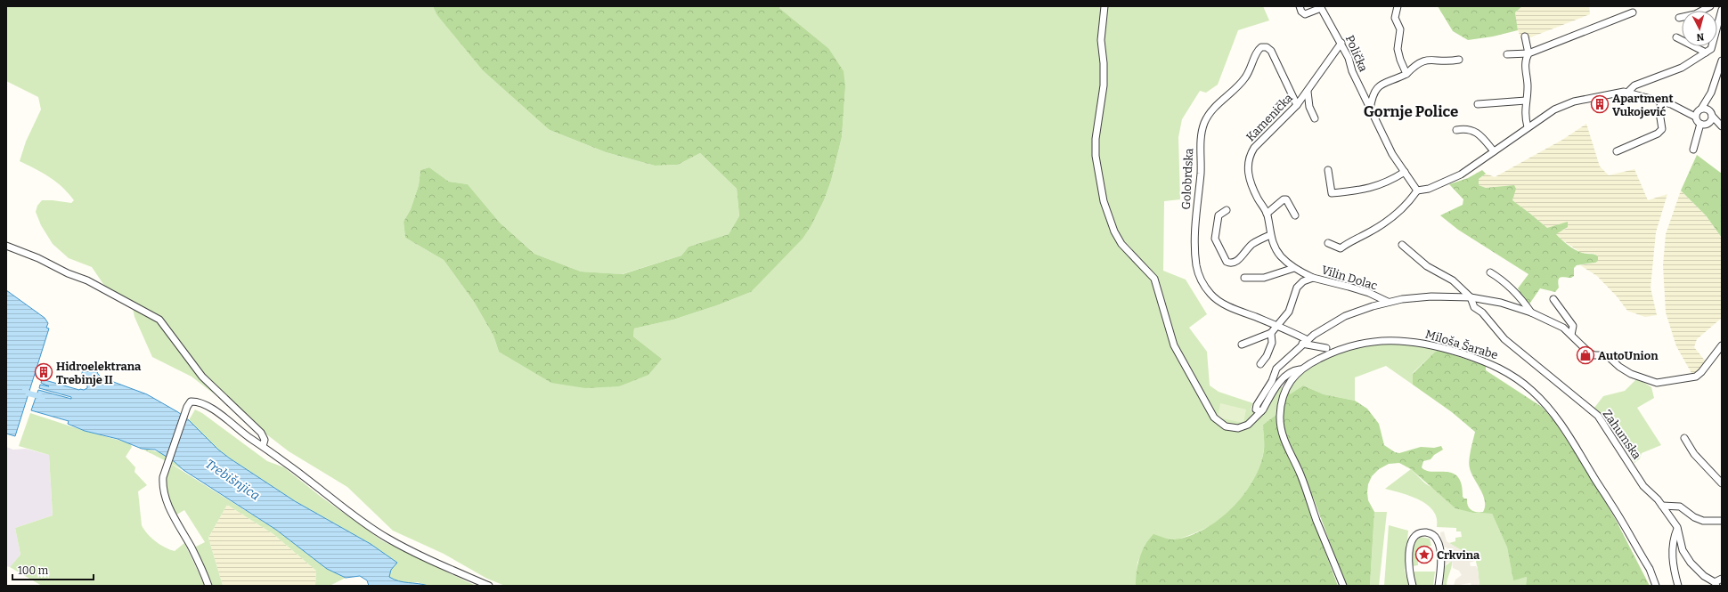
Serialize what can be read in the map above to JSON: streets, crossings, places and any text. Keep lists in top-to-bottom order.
{
  "streets": {
    "street": [
      "Polička",
      "Kamenička",
      "Golobrdska",
      "Vilin Dolac",
      "Miloša Šarabe",
      "Zahumska"
    ]
  },
  "crossings": [
    ["Polička", "Kamenička"],
    ["Kamenička", "Golobrdska"],
    ["Kamenička", "Vilin Dolac"],
    ["Golobrdska", "Vilin Dolac"]
  ],
  "districts": ["Gornje Police"],
  "water": ["Trebišnjica"],
  "places": {
    "building": ["Apartment Vukojević", "Hidroelektrana Trebinje II"],
    "shop": ["AutoUnion"],
    "place": ["Crkvina"]
  },
  "scale_bar": "100 m",
  "north": "bottom"
}
